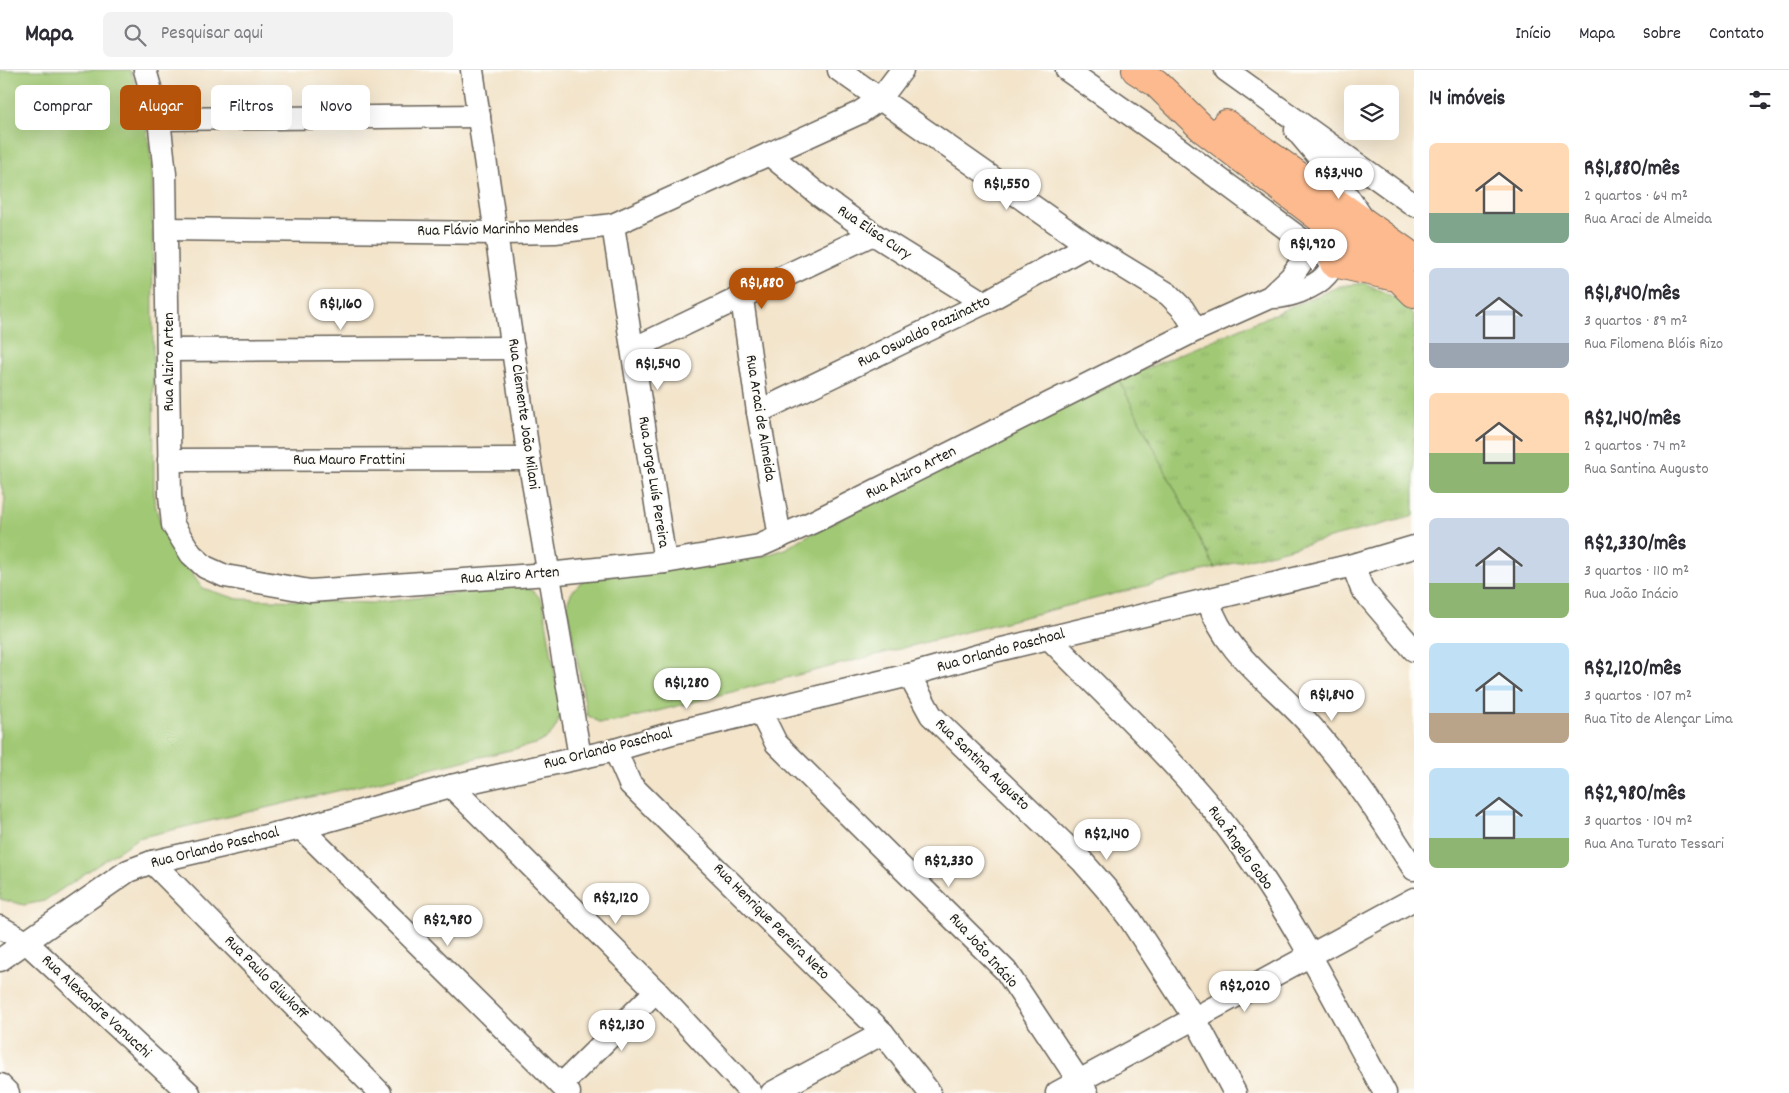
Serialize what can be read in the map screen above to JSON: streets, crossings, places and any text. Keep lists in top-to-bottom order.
{
  "streets": {
    "street": [
      "Rua Flávio Marinho Mendes",
      "Rua Elisa Cury",
      "Rua Oswaldo Pazzinatto",
      "Rua Alziro Arten",
      "Rua Clemente João Milani",
      "Rua Araci de Almeida",
      "Rua Mauro Frattini",
      "Rua Jorge Luís Pereira",
      "Rua Orlando Paschoal",
      "Rua Santina Augusto",
      "Rua Ângelo Gobo",
      "Rua Henrique Pereira Neto",
      "Rua João Inácio",
      "Rua Paulo Gliwkoff",
      "Rua Alexandre Vanucchi"
    ]
  },
  "crossings": [
    ["Rua Flávio Marinho Mendes", "Rua Elisa Cury"],
    ["Rua Flávio Marinho Mendes", "Rua Alziro Arten"],
    ["Rua Flávio Marinho Mendes", "Rua Clemente João Milani"],
    ["Rua Flávio Marinho Mendes", "Rua Jorge Luís Pereira"],
    ["Rua Elisa Cury", "Rua Oswaldo Pazzinatto"],
    ["Rua Oswaldo Pazzinatto", "Rua Araci de Almeida"],
    ["Rua Alziro Arten", "Rua Clemente João Milani"],
    ["Rua Alziro Arten", "Rua Araci de Almeida"],
    ["Rua Alziro Arten", "Rua Mauro Frattini"],
    ["Rua Alziro Arten", "Rua Jorge Luís Pereira"],
    ["Rua Clemente João Milani", "Rua Mauro Frattini"],
    ["Rua Clemente João Milani", "Rua Orlando Paschoal"],
    ["Rua Orlando Paschoal", "Rua Santina Augusto"],
    ["Rua Orlando Paschoal", "Rua Ângelo Gobo"],
    ["Rua Orlando Paschoal", "Rua Henrique Pereira Neto"],
    ["Rua Orlando Paschoal", "Rua João Inácio"],
    ["Rua Orlando Paschoal", "Rua Paulo Gliwkoff"],
    ["Rua Orlando Paschoal", "Rua Alexandre Vanucchi"]
  ],
  "page": {
    "header": "Mapa",
    "search": "Pesquisar aqui",
    "nav": [
      "Início",
      "Mapa",
      "Sobre",
      "Contato"
    ],
    "heading": "14 imóveis",
    "chip": [
      "Comprar",
      "Alugar",
      "Filtros",
      "Novo"
    ],
    "list": [
      {
        "name": "R$1,880/mês",
        "note": "2 quartos · 64 m² · Rua Araci de Almeida"
      },
      {
        "name": "R$1,840/mês",
        "note": "3 quartos · 89 m² · Rua Filomena Blóis Rizo"
      },
      {
        "name": "R$2,140/mês",
        "note": "2 quartos · 74 m² · Rua Santina Augusto"
      },
      {
        "name": "R$2,330/mês",
        "note": "3 quartos · 110 m² · Rua João Inácio"
      },
      {
        "name": "R$2,120/mês",
        "note": "3 quartos · 107 m² · Rua Tito de Alençar Lima"
      },
      {
        "name": "R$2,980/mês",
        "note": "3 quartos · 104 m² · Rua Ana Turato Tessari"
      }
    ],
    "price": [
      "R$3,440",
      "R$1,550",
      "R$1,920",
      "R$1,880",
      "R$1,160",
      "R$1,540",
      "R$1,280",
      "R$1,840",
      "R$2,140",
      "R$2,330",
      "R$2,120",
      "R$2,980",
      "R$2,020",
      "R$2,130"
    ]
  }
}
